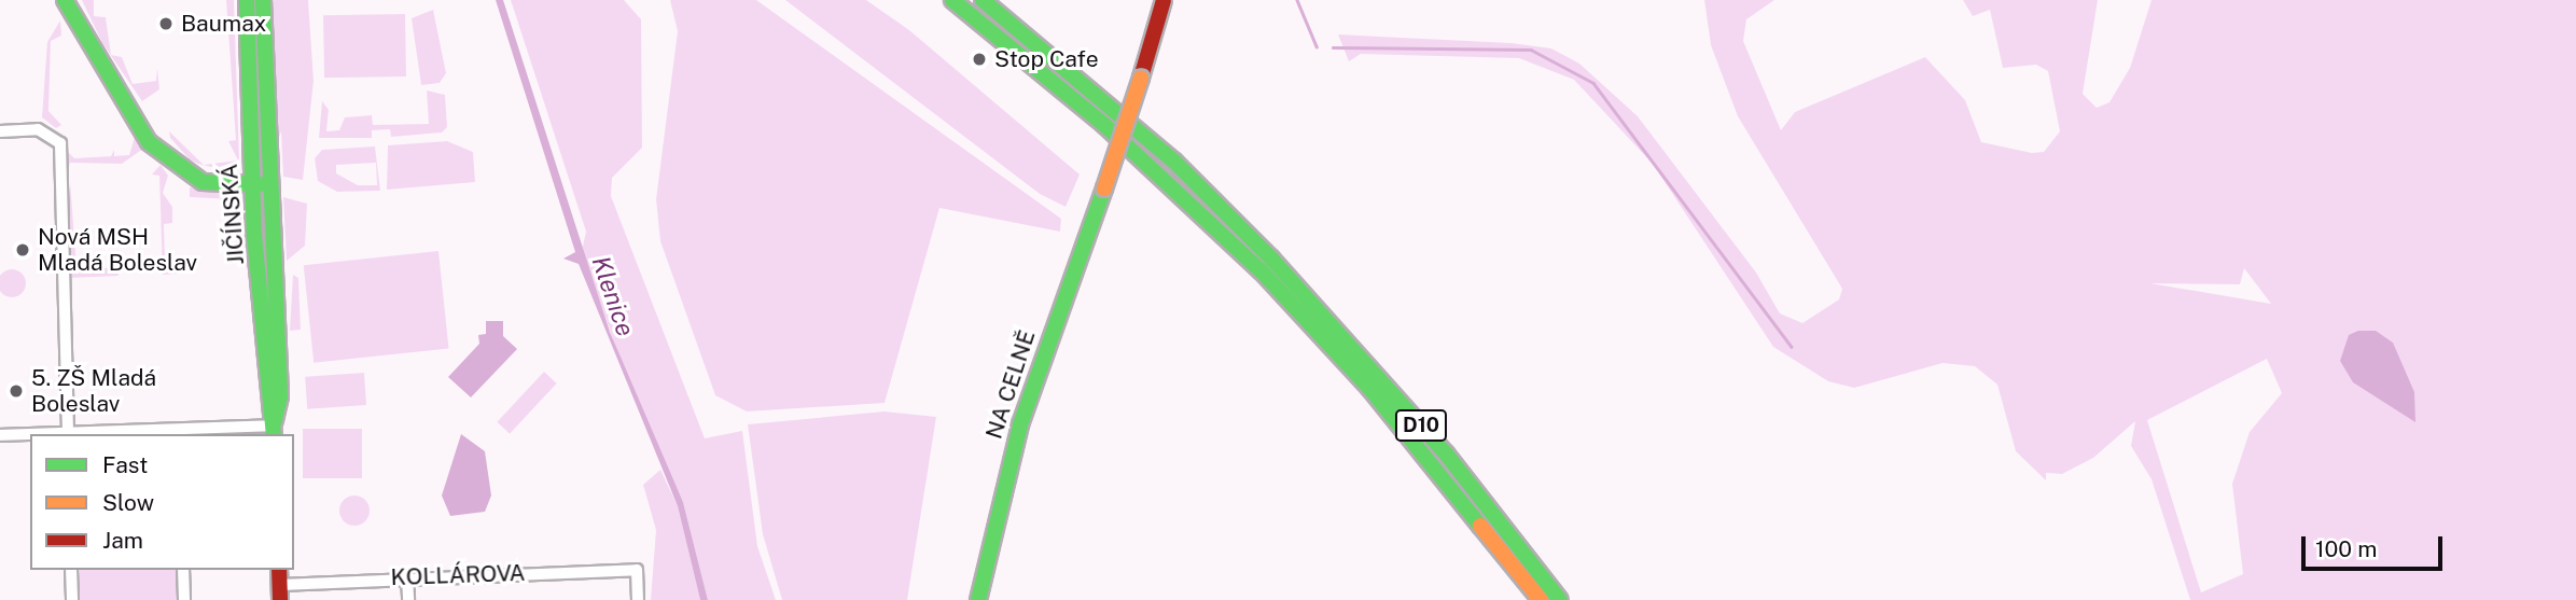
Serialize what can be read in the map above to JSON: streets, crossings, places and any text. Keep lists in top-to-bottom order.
{
  "streets": {
    "main road": ["JIČÍNSKÁ", "NA CELNĚ", "D10"],
    "street": ["KOLLÁROVA"]
  },
  "water": ["Klenice"],
  "places": [
    "Baumax",
    "Stop Cafe",
    "Nová MSH Mladá Boleslav",
    "5. ZŠ Mladá Boleslav"
  ],
  "legend": ["Fast", "Slow", "Jam"],
  "scale_bar": "100 m"
}
